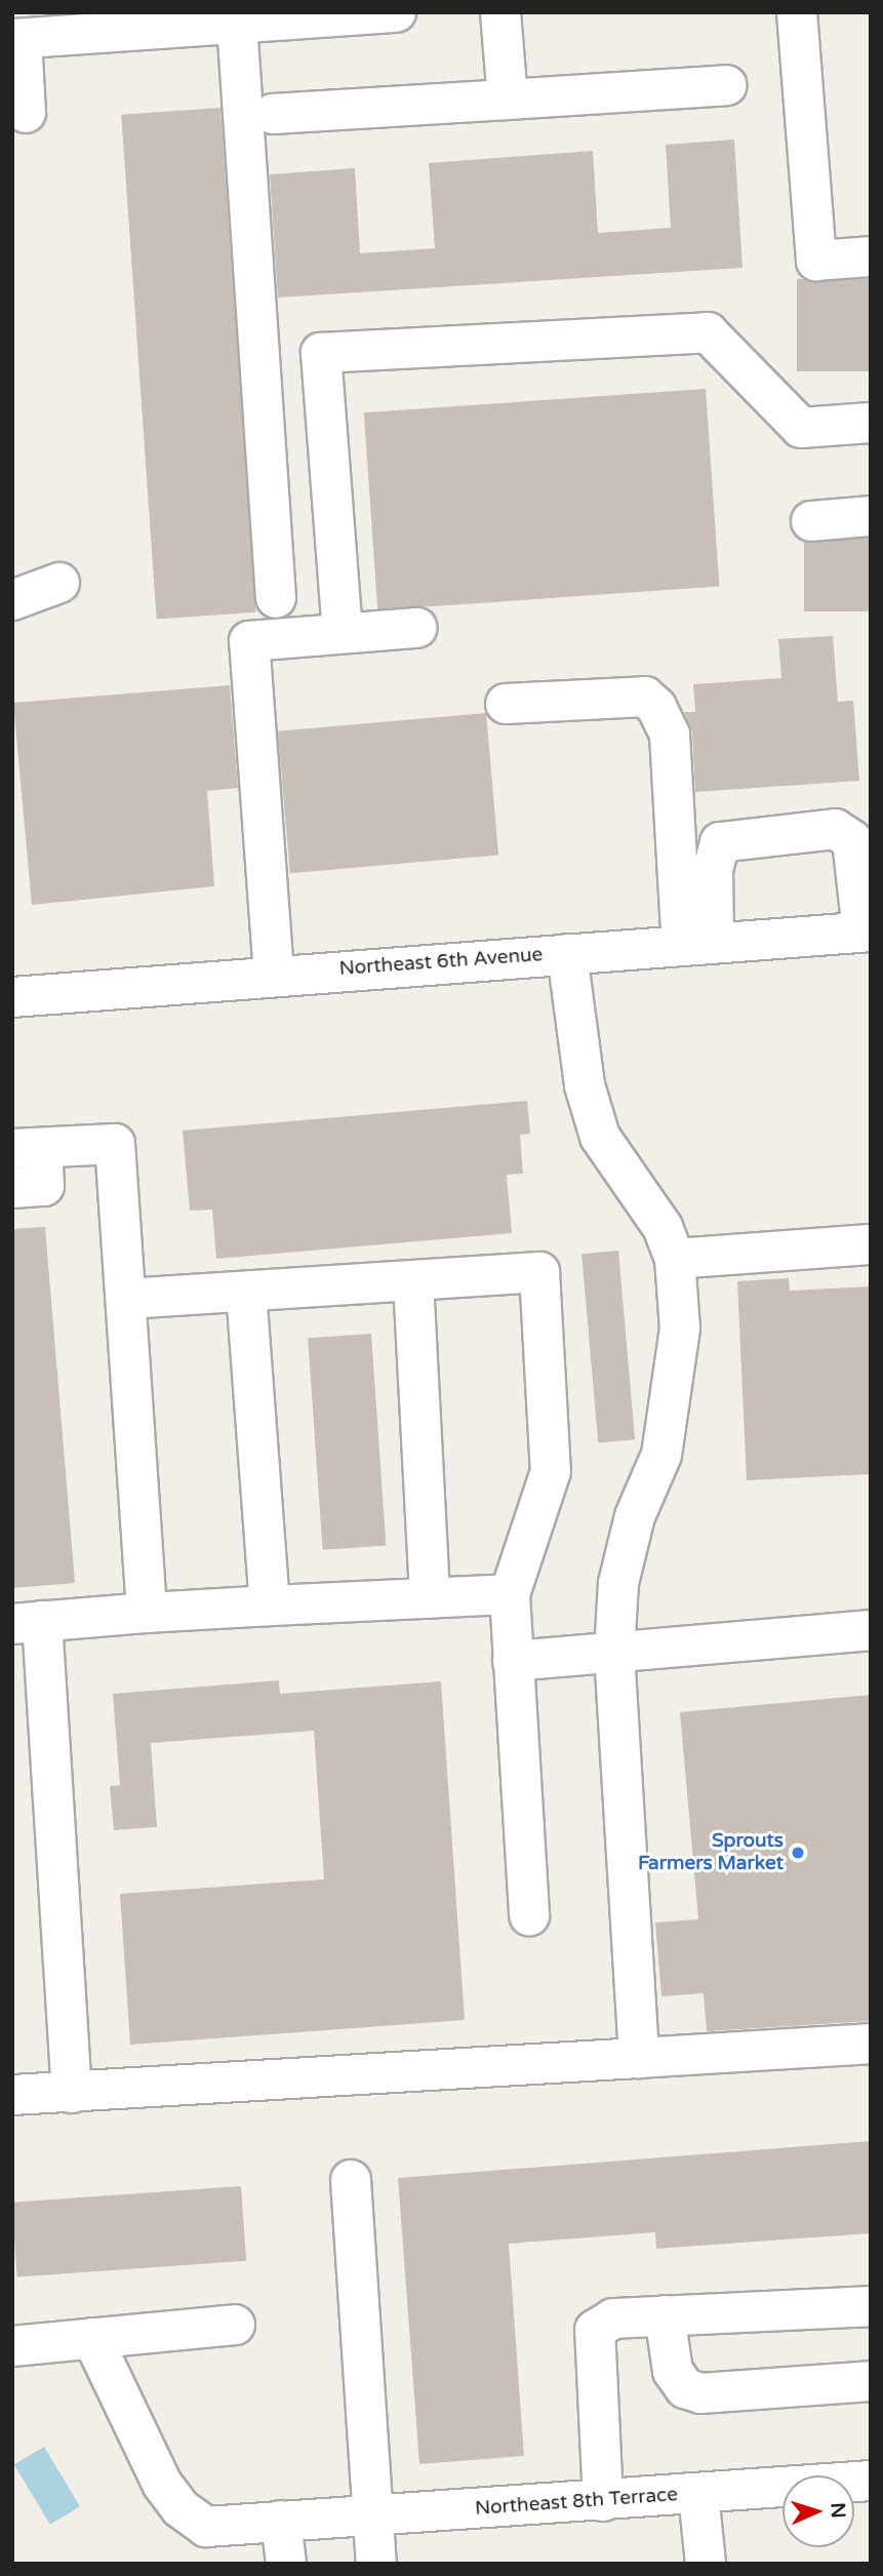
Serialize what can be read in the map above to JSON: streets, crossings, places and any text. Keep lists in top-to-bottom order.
{
  "streets": {
    "street": ["Northeast 6th Avenue", "Northeast 8th Terrace"]
  },
  "places": ["Sprouts Farmers Market"],
  "north": "right"
}
